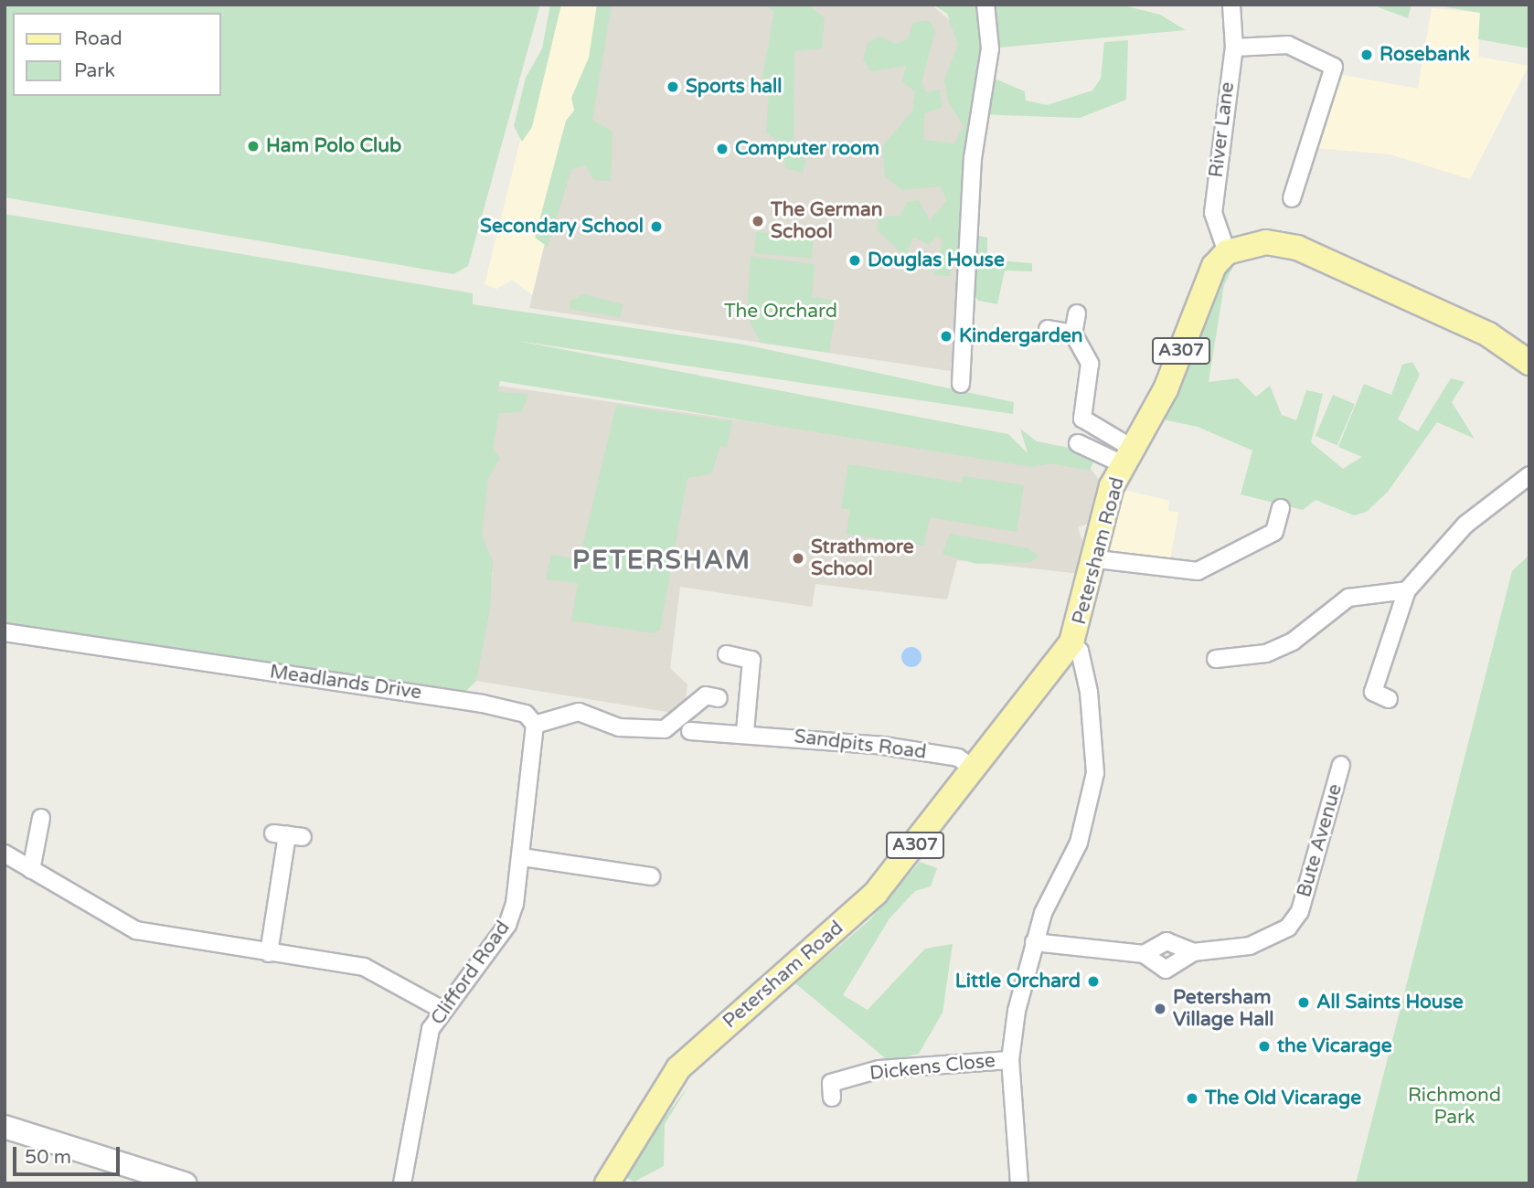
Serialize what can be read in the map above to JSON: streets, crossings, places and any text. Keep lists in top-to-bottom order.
{
  "streets": {
    "main road": ["A307", "Petersham Road"],
    "street": [
      "River Lane",
      "Meadlands Drive",
      "Sandpits Road",
      "Bute Avenue",
      "Clifford Road",
      "Dickens Close"
    ]
  },
  "crossings": [
    ["River Lane", "Petersham Road"],
    ["Petersham Road", "Sandpits Road"],
    ["Meadlands Drive", "Clifford Road"]
  ],
  "districts": ["PETERSHAM"],
  "parks": ["The Orchard", "Richmond Park"],
  "places": [
    "Rosebank",
    "Sports hall",
    "Ham Polo Club",
    "Computer room",
    "The German School",
    "Secondary School",
    "Douglas House",
    "Kindergarden",
    "Strathmore School",
    "Little Orchard",
    "All Saints House",
    "Petersham Village Hall",
    "the Vicarage",
    "The Old Vicarage"
  ],
  "legend": ["Road", "Park"],
  "scale_bar": "50 m"
}
